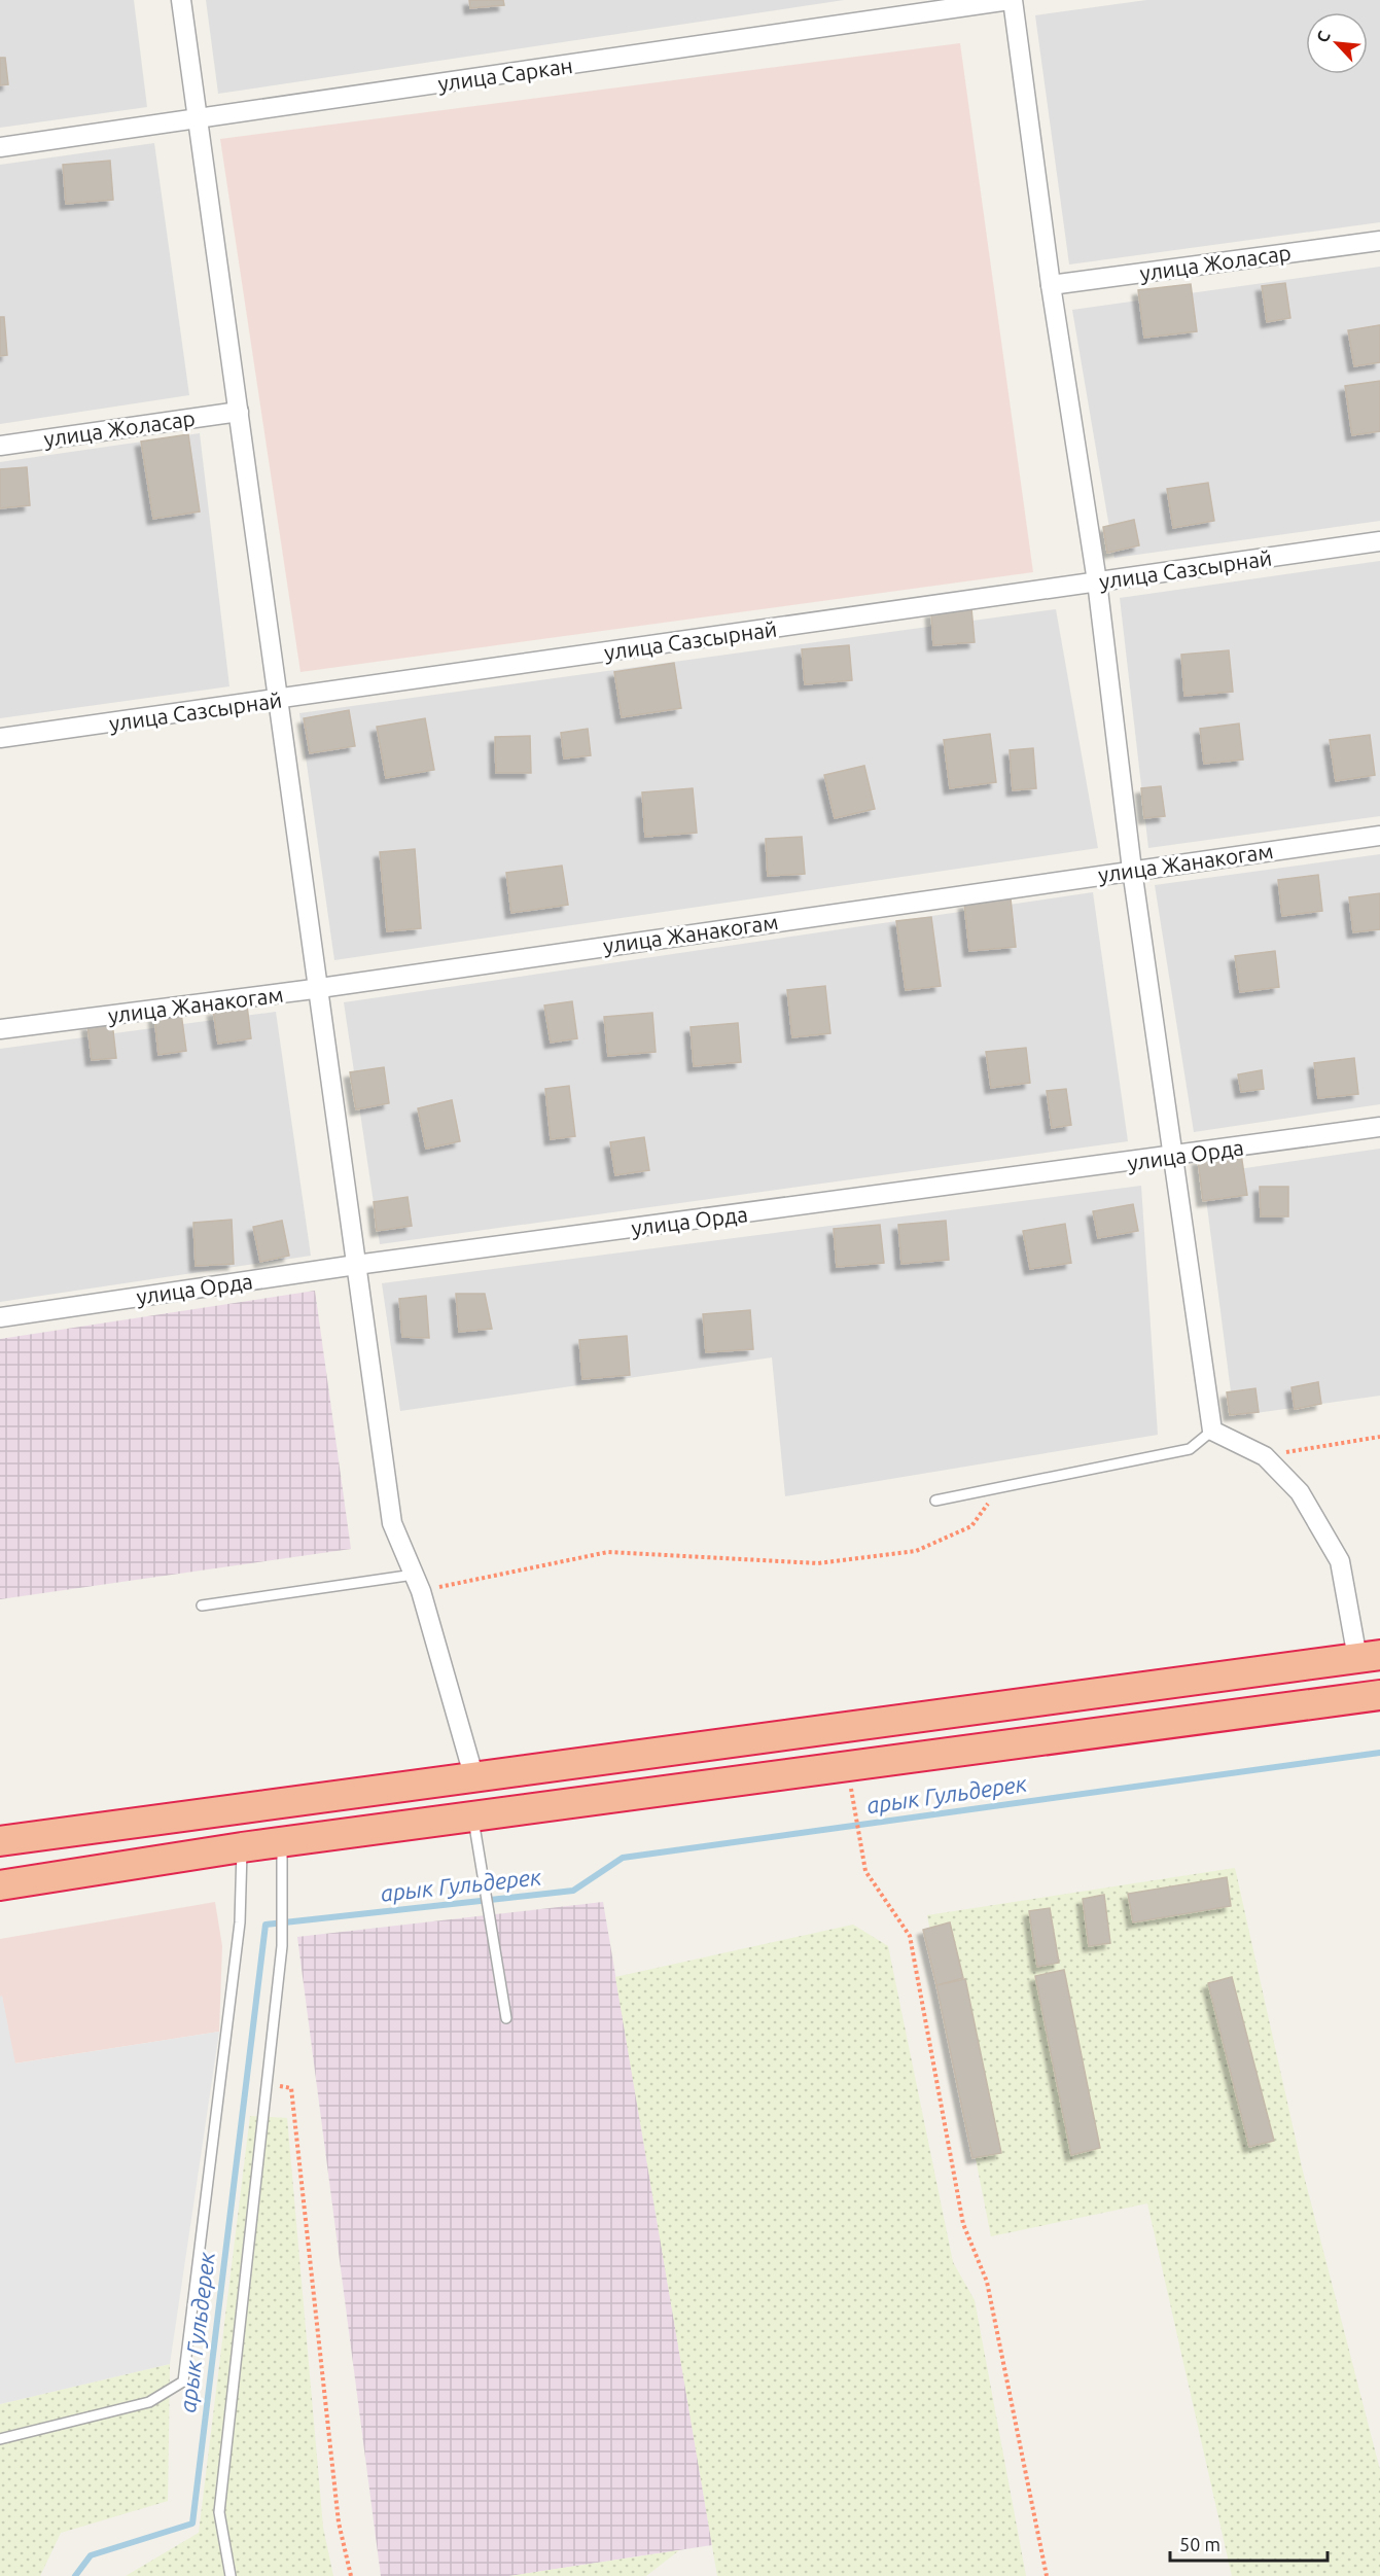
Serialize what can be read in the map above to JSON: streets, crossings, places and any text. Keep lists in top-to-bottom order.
{
  "streets": {
    "street": [
      "улица Саркан",
      "улица Жоласар",
      "улица Сазсырнай",
      "улица Жанакогам",
      "улица Орда"
    ]
  },
  "water": ["арык Гульдерек"],
  "scale_bar": "50 m",
  "north": "top left"
}
